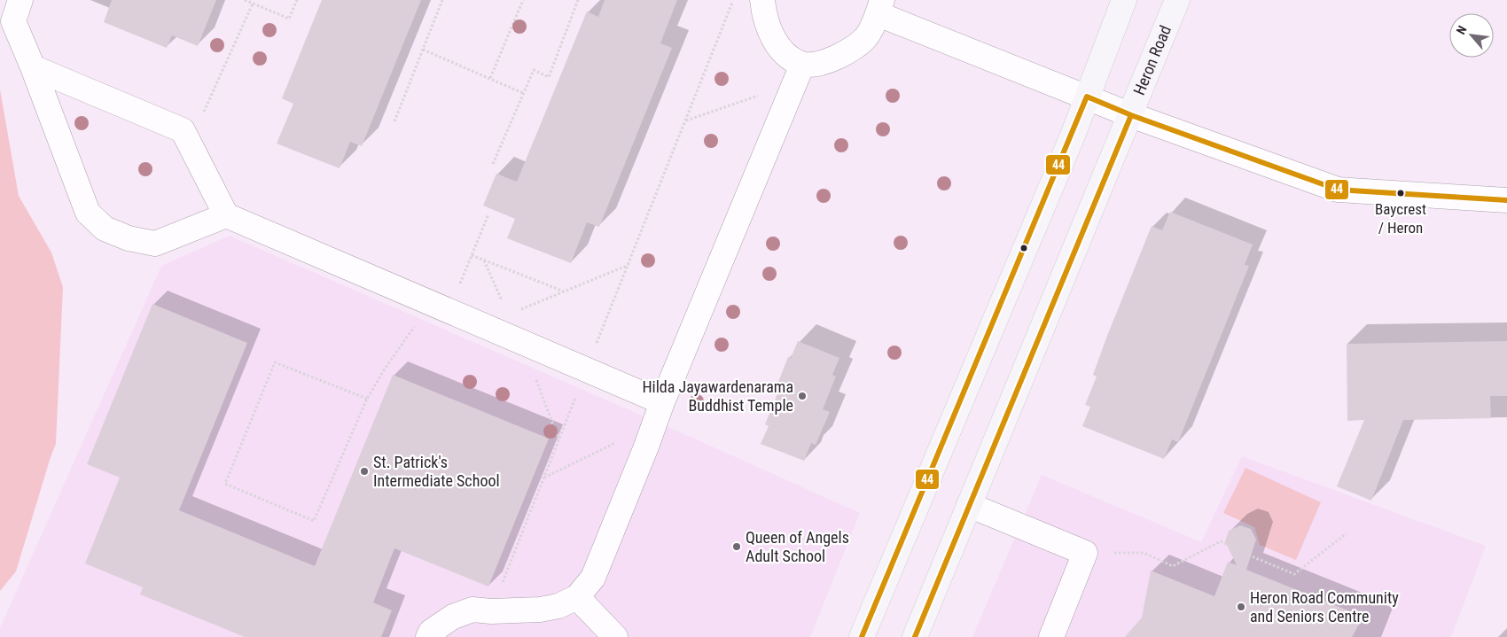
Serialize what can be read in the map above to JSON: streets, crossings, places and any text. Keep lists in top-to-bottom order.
{
  "streets": {
    "main road": ["Heron Road"]
  },
  "places": [
    "Baycrest / Heron",
    "Hilda Jayawardenarama Buddhist Temple",
    "St. Patrick's Intermediate School",
    "Queen of Angels Adult School",
    "Heron Road Community and Seniors Centre"
  ],
  "lines": ["transit line 44"],
  "north": "top left"
}
